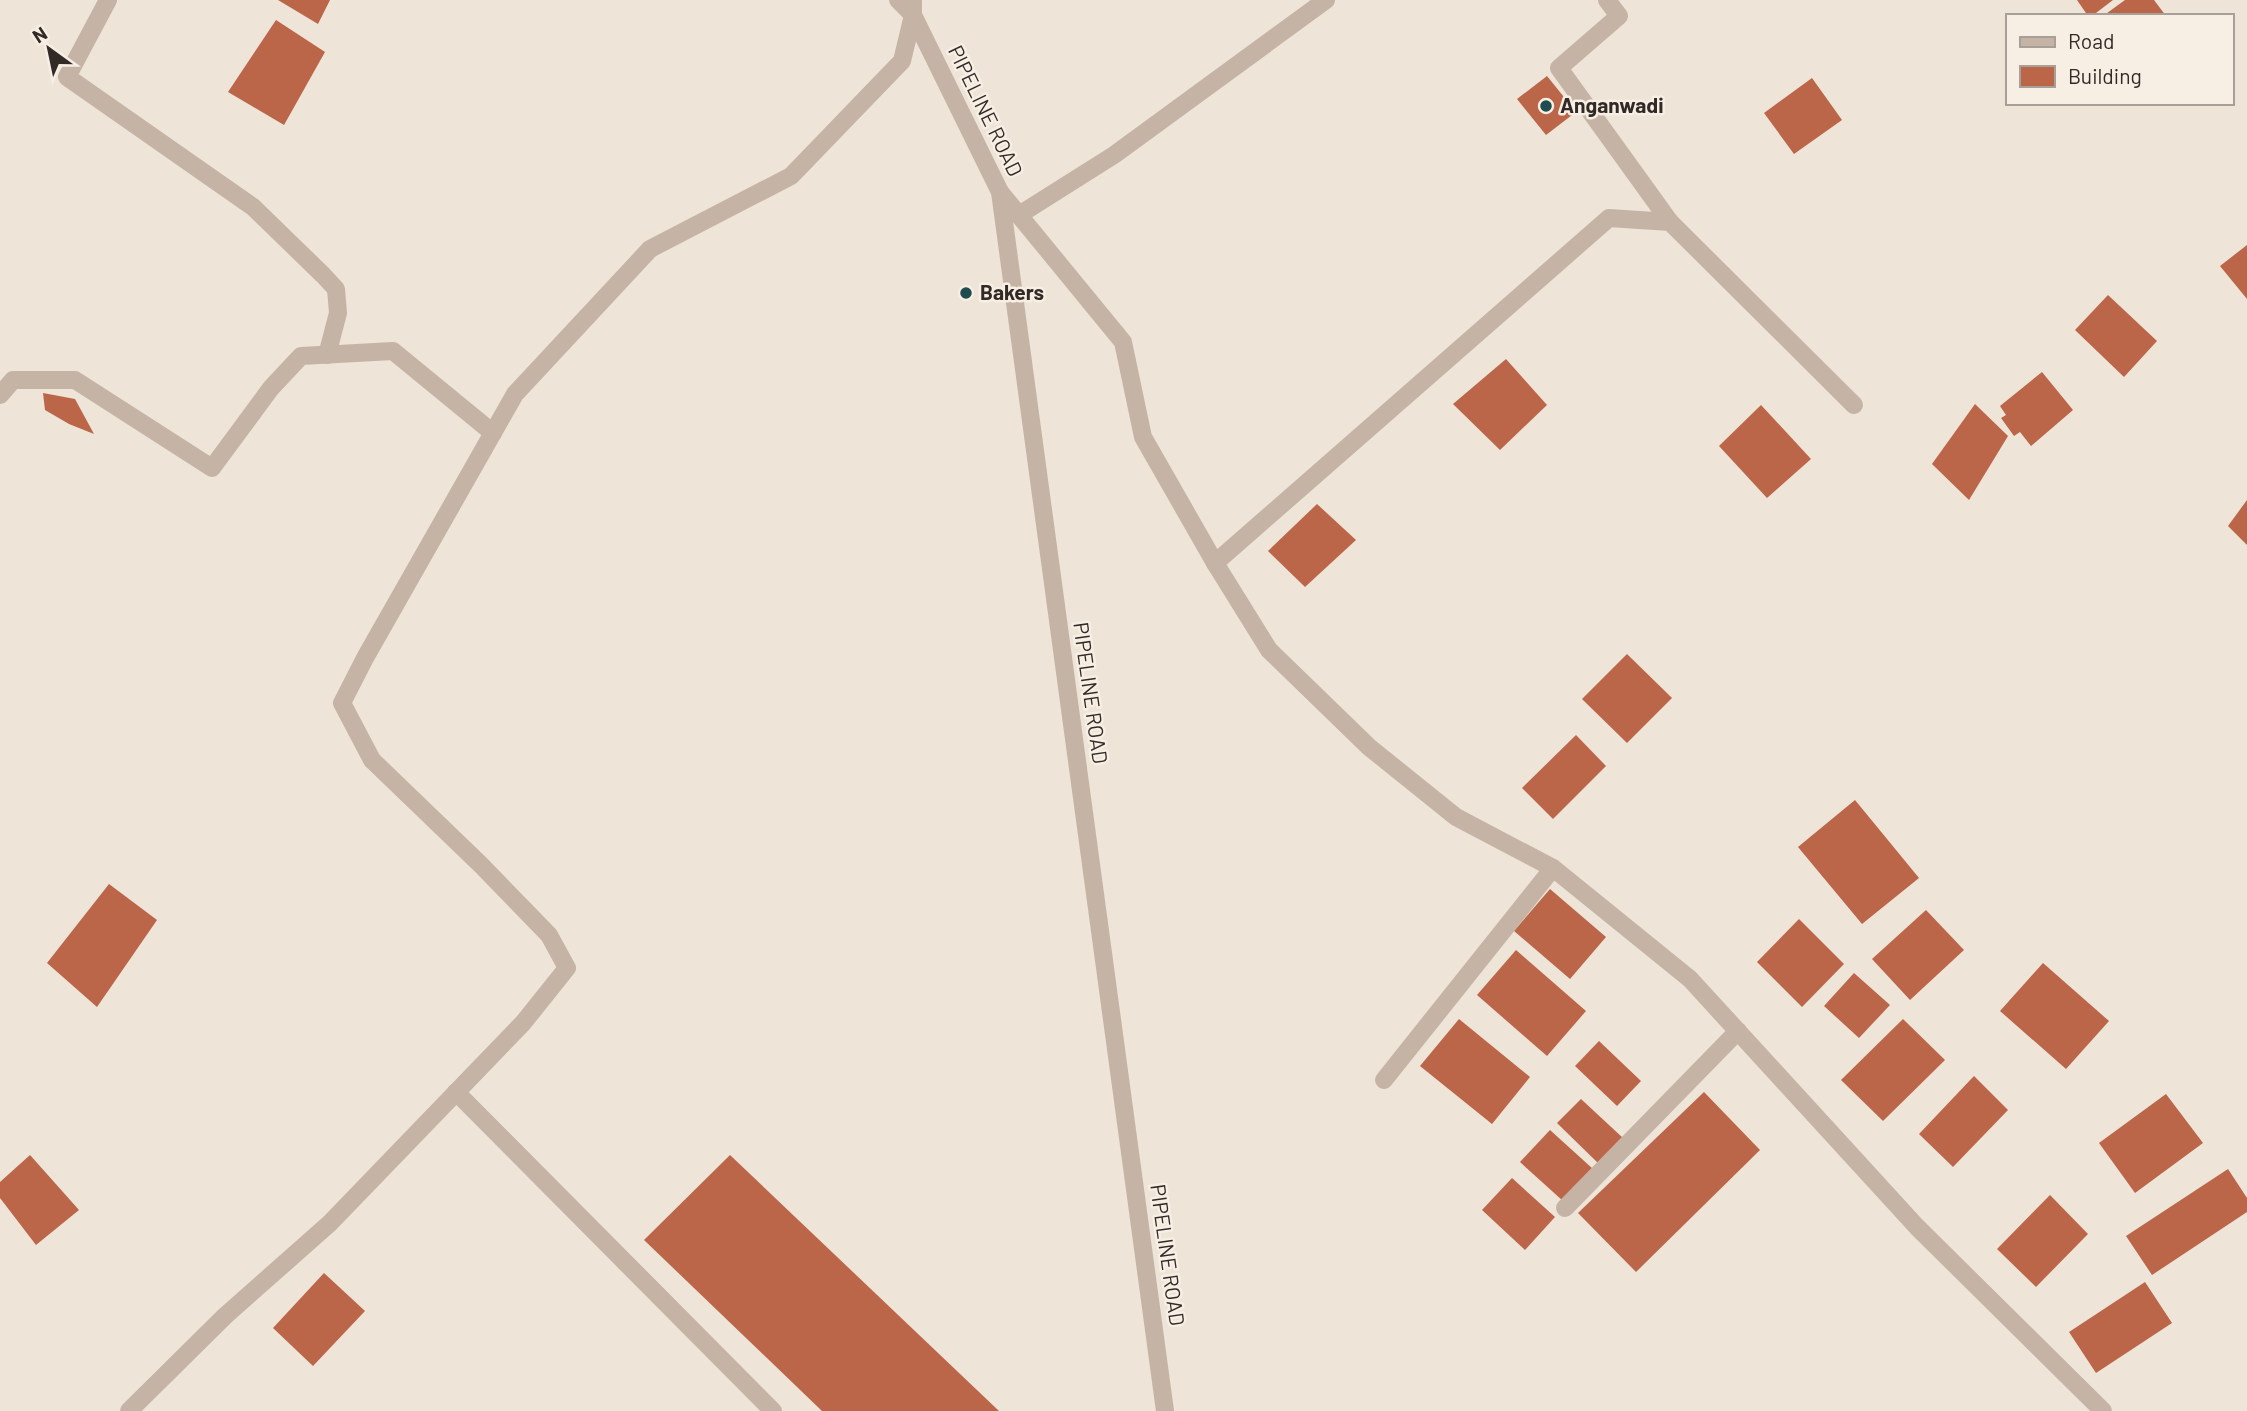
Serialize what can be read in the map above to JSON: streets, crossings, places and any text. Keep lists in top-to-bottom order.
{
  "streets": {
    "street": ["PIPELINE ROAD"]
  },
  "places": ["Anganwadi", "Bakers"],
  "legend": ["Road", "Building"],
  "north": "top left"
}
